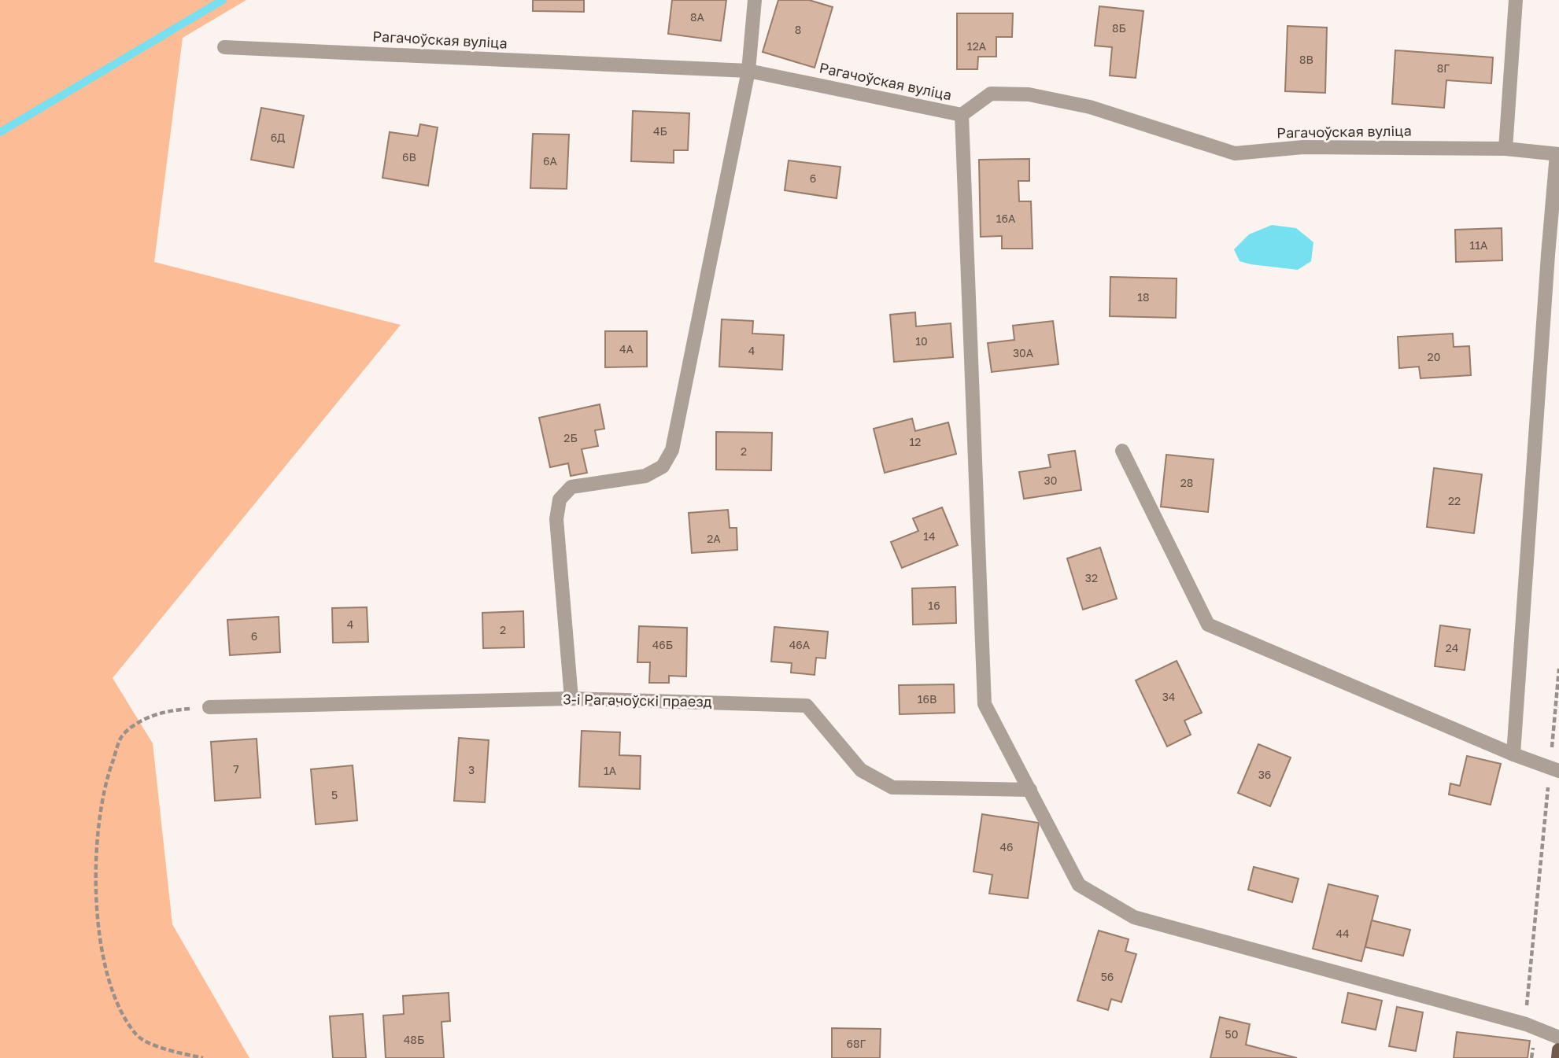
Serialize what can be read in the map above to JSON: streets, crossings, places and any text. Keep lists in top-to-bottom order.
{
  "streets": {
    "street": ["Рагачоўская вуліца", "3-і Рагачоўскі праезд"]
  },
  "house_numbers": [
    "8А",
    "8Б",
    "8",
    "12А",
    "8В",
    "8Г",
    "4Б",
    "6Д",
    "6В",
    "6А",
    "6",
    "16А",
    "11А",
    "18",
    "10",
    "4А",
    "4",
    "30А",
    "20",
    "2Б",
    "12",
    "2",
    "30",
    "28",
    "22",
    "14",
    "2А",
    "32",
    "16",
    "4",
    "2",
    "6",
    "46Б",
    "46А",
    "24",
    "34",
    "16В",
    "7",
    "3",
    "1А",
    "36",
    "5",
    "46",
    "44",
    "56",
    "50",
    "48Б",
    "68Г"
  ]
}
